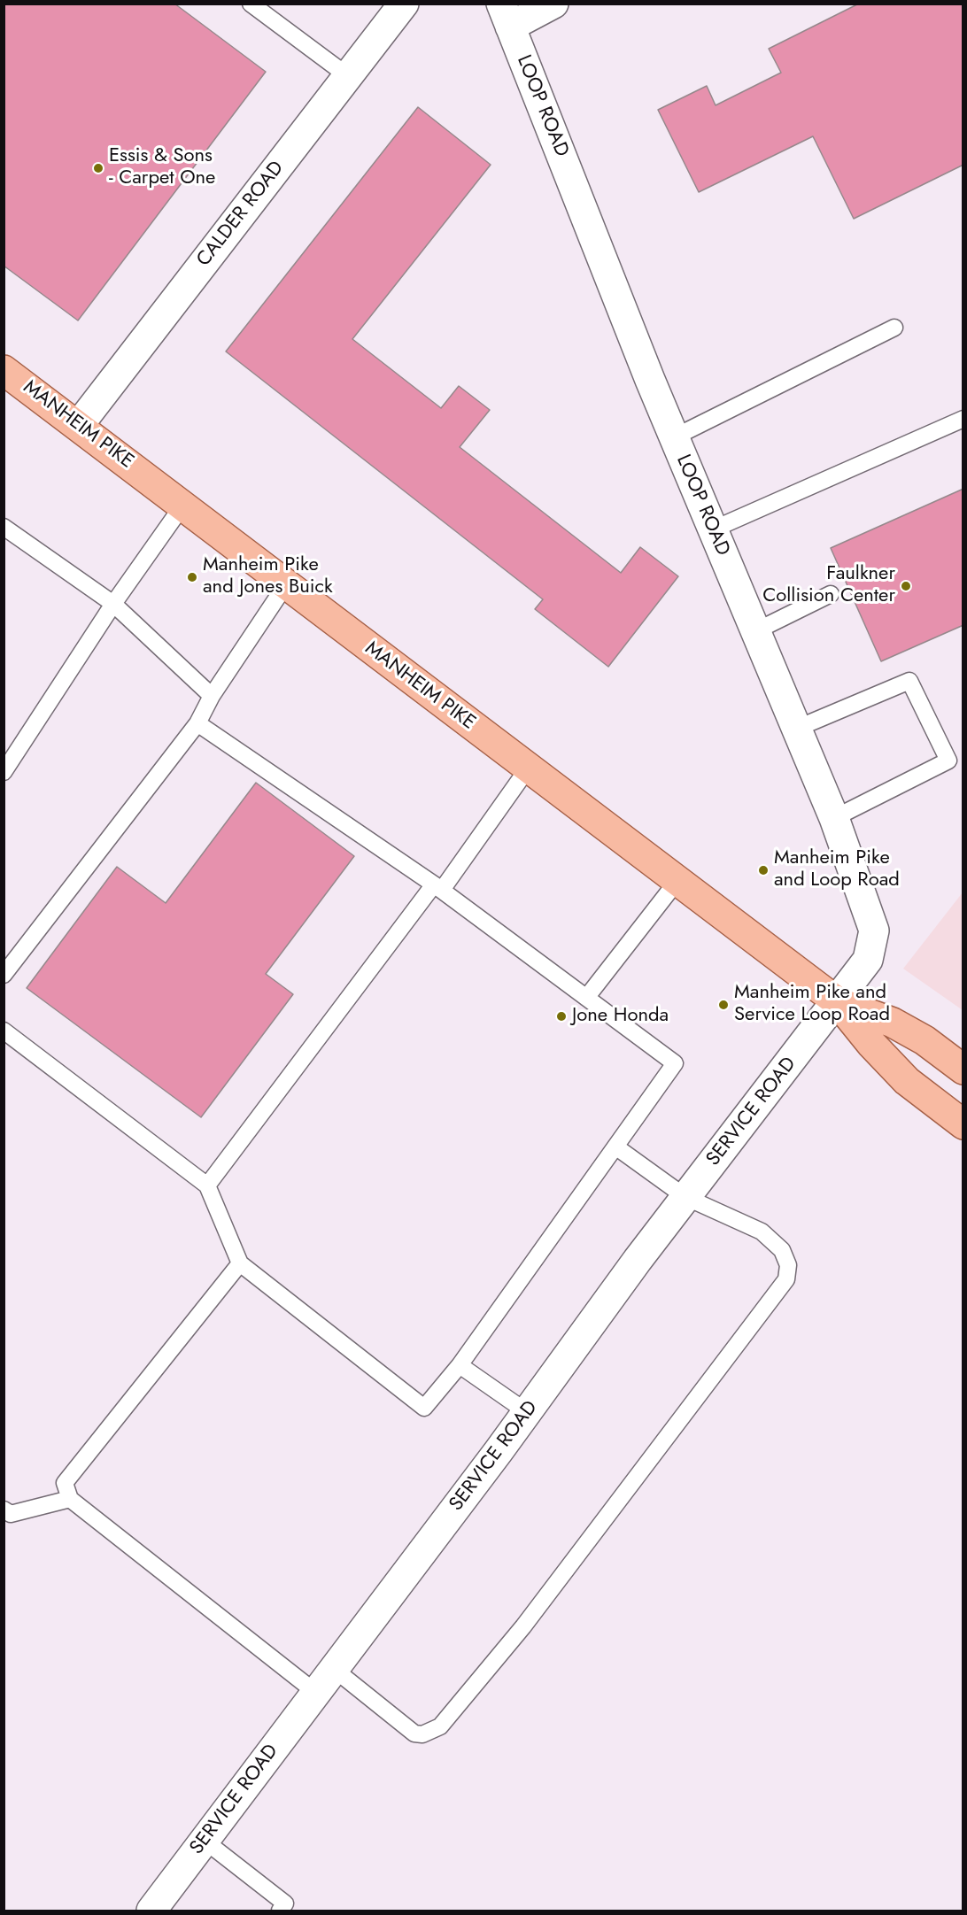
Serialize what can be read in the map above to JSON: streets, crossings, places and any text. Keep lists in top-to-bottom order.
{
  "streets": {
    "main road": ["MANHEIM PIKE"],
    "street": ["LOOP ROAD", "CALDER ROAD", "SERVICE ROAD"]
  },
  "crossings": [
    ["LOOP ROAD", "MANHEIM PIKE"],
    ["LOOP ROAD", "SERVICE ROAD"],
    ["CALDER ROAD", "MANHEIM PIKE"],
    ["MANHEIM PIKE", "SERVICE ROAD"]
  ],
  "places": [
    "Essis & Sons - Carpet One",
    "Manheim Pike and Jones Buick",
    "Faulkner Collision Center",
    "Manheim Pike and Loop Road",
    "Manheim Pike and Service Loop Road",
    "Jone Honda"
  ]
}
